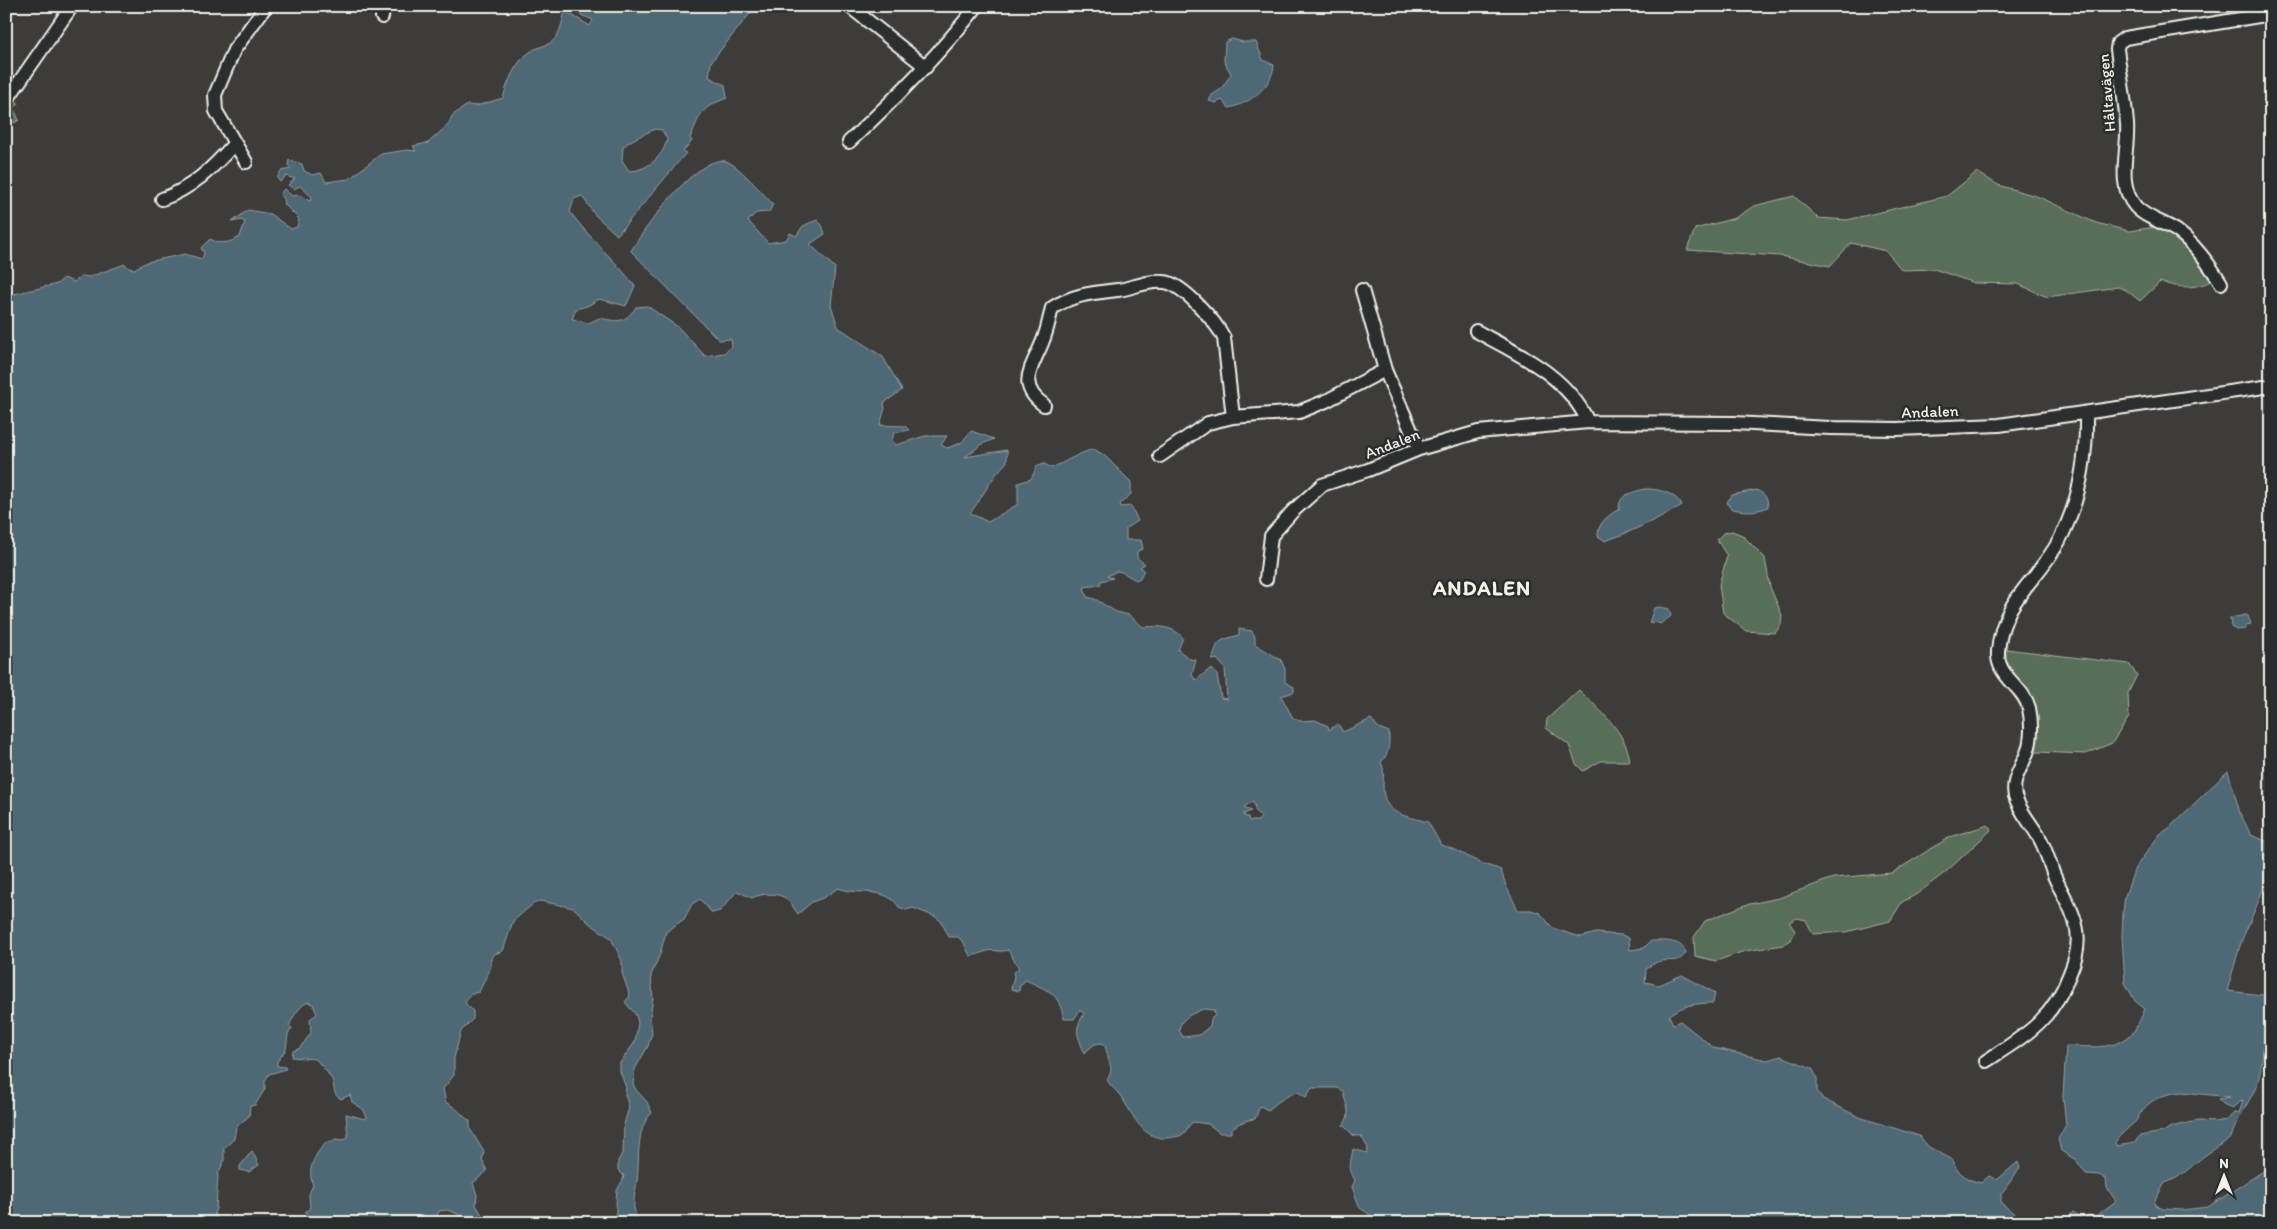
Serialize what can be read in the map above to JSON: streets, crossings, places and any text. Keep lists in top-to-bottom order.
{
  "streets": {
    "street": ["Håltavägen", "Andalen"]
  },
  "districts": ["ANDALEN"],
  "north": "top"
}
